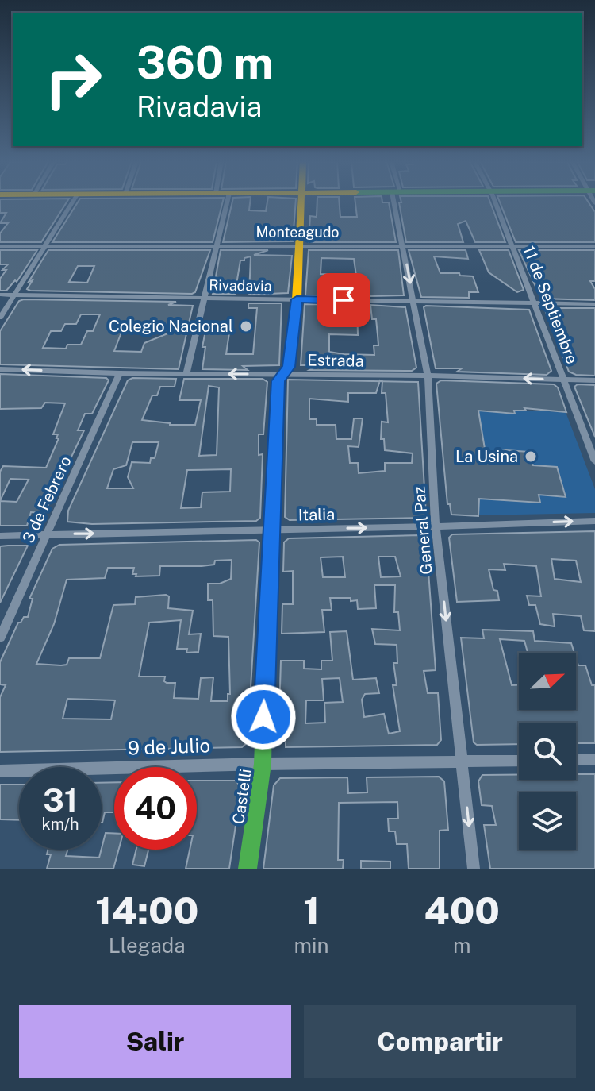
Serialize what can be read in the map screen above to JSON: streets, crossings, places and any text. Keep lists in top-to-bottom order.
{
  "streets": {
    "street": [
      "Monteagudo",
      "Rivadavia",
      "11 de Septiembre",
      "Estrada",
      "3 de Febrero",
      "Italia",
      "General Paz",
      "9 de Julio",
      "Castelli"
    ]
  },
  "crossings": [
    ["Monteagudo", "11 de Septiembre"],
    ["Monteagudo", "General Paz"],
    ["Monteagudo", "Castelli"],
    ["Rivadavia", "11 de Septiembre"],
    ["Rivadavia", "General Paz"],
    ["Rivadavia", "Castelli"],
    ["11 de Septiembre", "Estrada"],
    ["Estrada", "3 de Febrero"],
    ["Estrada", "General Paz"],
    ["Estrada", "Castelli"],
    ["3 de Febrero", "Italia"],
    ["Italia", "General Paz"],
    ["Italia", "Castelli"],
    ["General Paz", "9 de Julio"],
    ["9 de Julio", "Castelli"]
  ],
  "one_way": ["Estrada", "Italia", "General Paz"],
  "places": ["Colegio Nacional", "La Usina"],
  "north": "top right",
  "page": {
    "turn": ["360 m", "Rivadavia"],
    "speed": "31 km/h",
    "limit": "40",
    "eta": [
      "14:00",
      "Llegada",
      "1",
      "min",
      "400",
      "m"
    ],
    "buttons": ["Salir", "Compartir"]
  }
}
